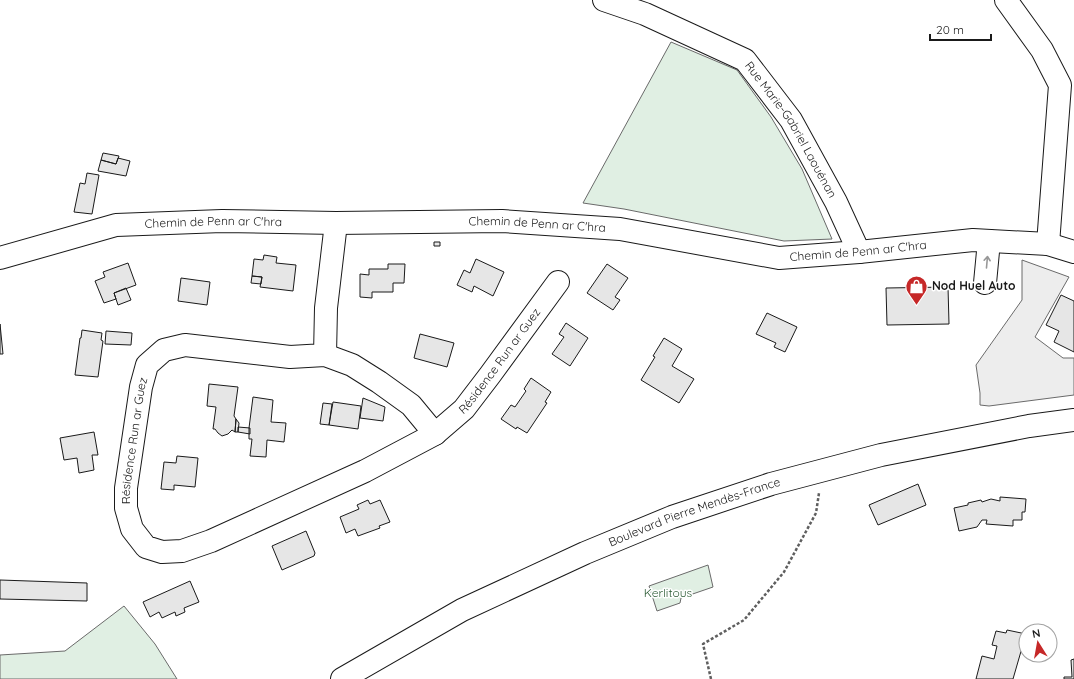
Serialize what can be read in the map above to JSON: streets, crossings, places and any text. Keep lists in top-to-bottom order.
{
  "streets": {
    "street": [
      "Rue Marie-Gabriel Laouénan",
      "Chemin de Penn ar C'hra",
      "Résidence Run ar Guez",
      "Boulevard Pierre Mendès-France"
    ]
  },
  "crossings": [
    ["Rue Marie-Gabriel Laouénan", "Chemin de Penn ar C'hra"]
  ],
  "parks": ["Kerlitous"],
  "places": {
    "shop": ["Nod Huel Auto"]
  },
  "scale_bar": "20 m",
  "north": "top"
}
